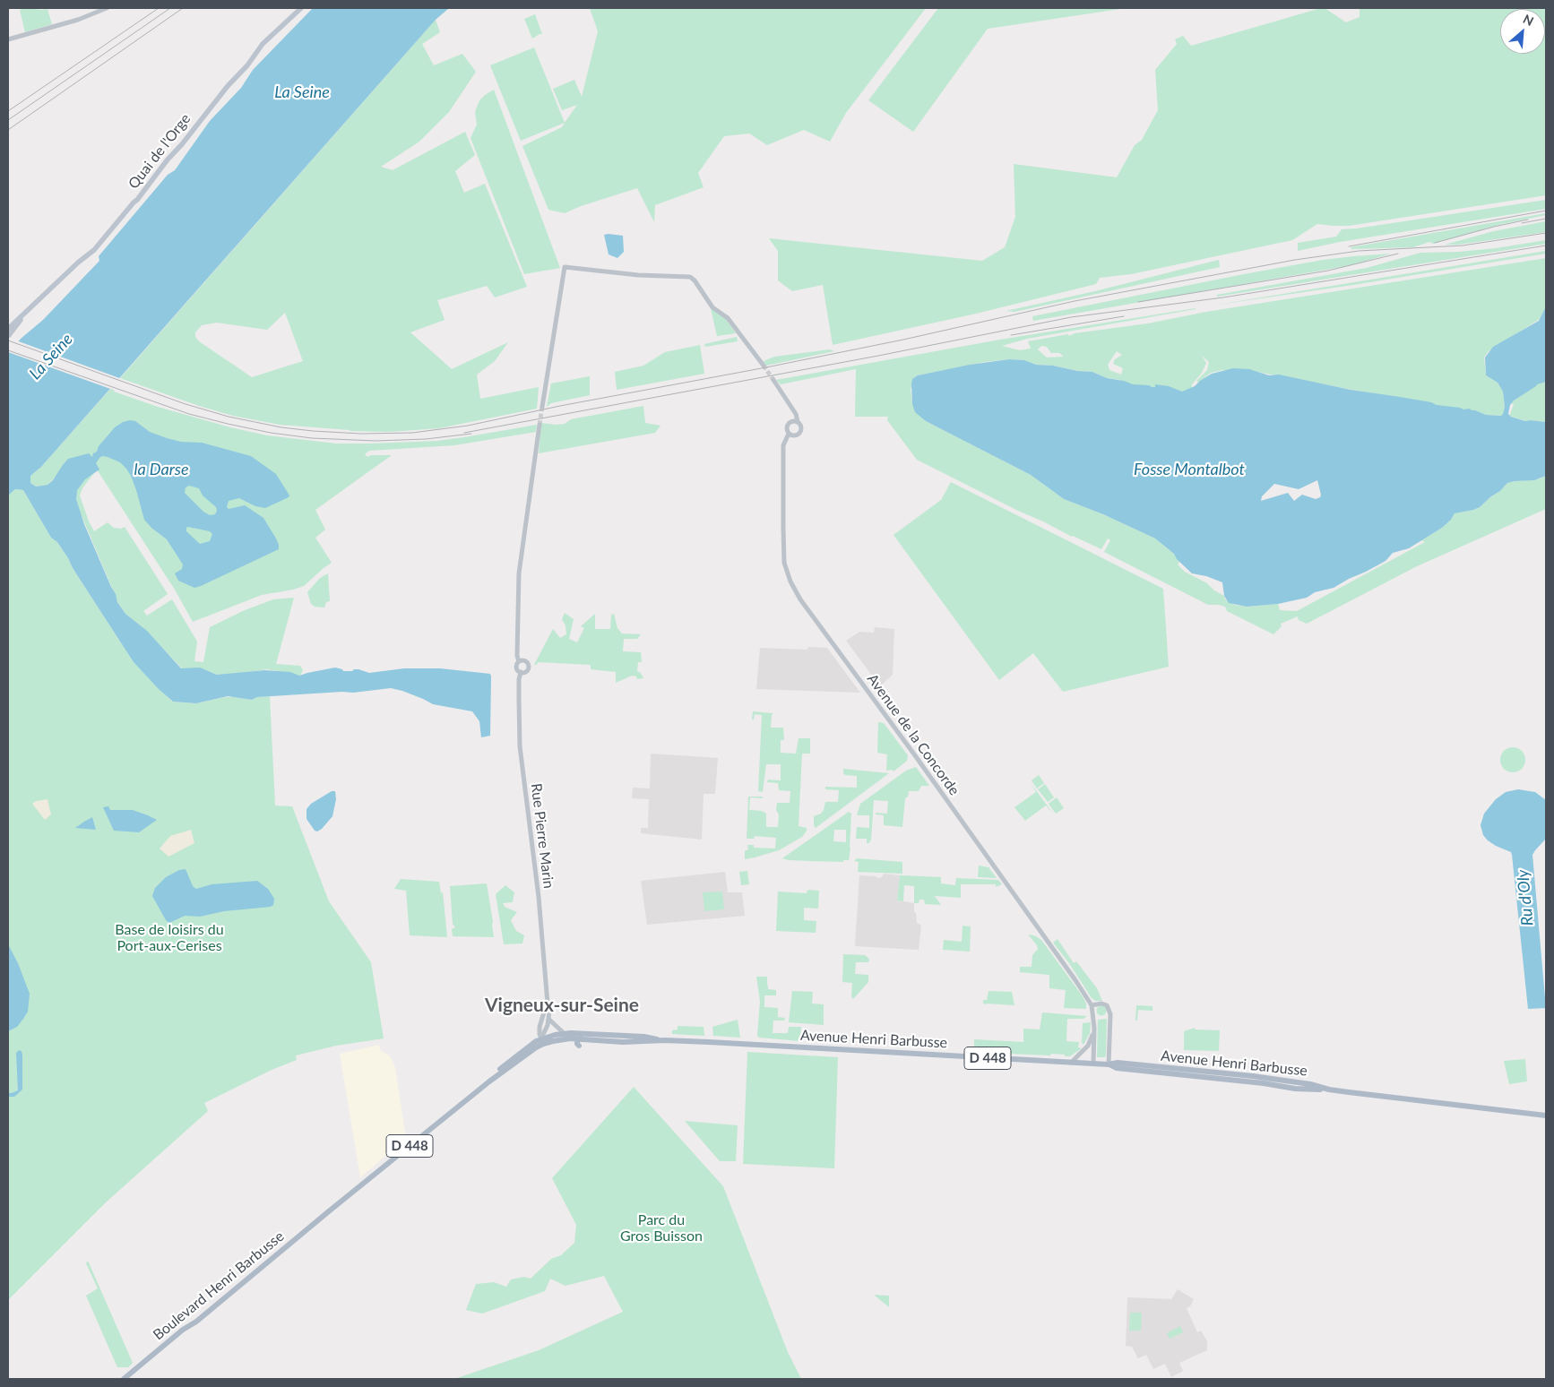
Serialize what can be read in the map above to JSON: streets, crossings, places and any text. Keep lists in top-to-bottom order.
{
  "streets": {
    "main road": [
      "Quai de l'Orge",
      "Avenue Henri Barbusse",
      "D 448",
      "Boulevard Henri Barbusse"
    ],
    "street": ["Avenue de la Concorde", "Rue Pierre Marin"]
  },
  "crossings": [
    ["Avenue de la Concorde", "Avenue Henri Barbusse"],
    ["Rue Pierre Marin", "Avenue Henri Barbusse"],
    ["Avenue Henri Barbusse", "Boulevard Henri Barbusse"]
  ],
  "districts": ["Vigneux-sur-Seine"],
  "water": [
    "La Seine",
    "la Darse",
    "Fosse Montalbot",
    "Ru d'Oly"
  ],
  "parks": ["Base de loisirs du Port-aux-Cerises", "Parc du Gros Buisson"],
  "north": "top right"
}
